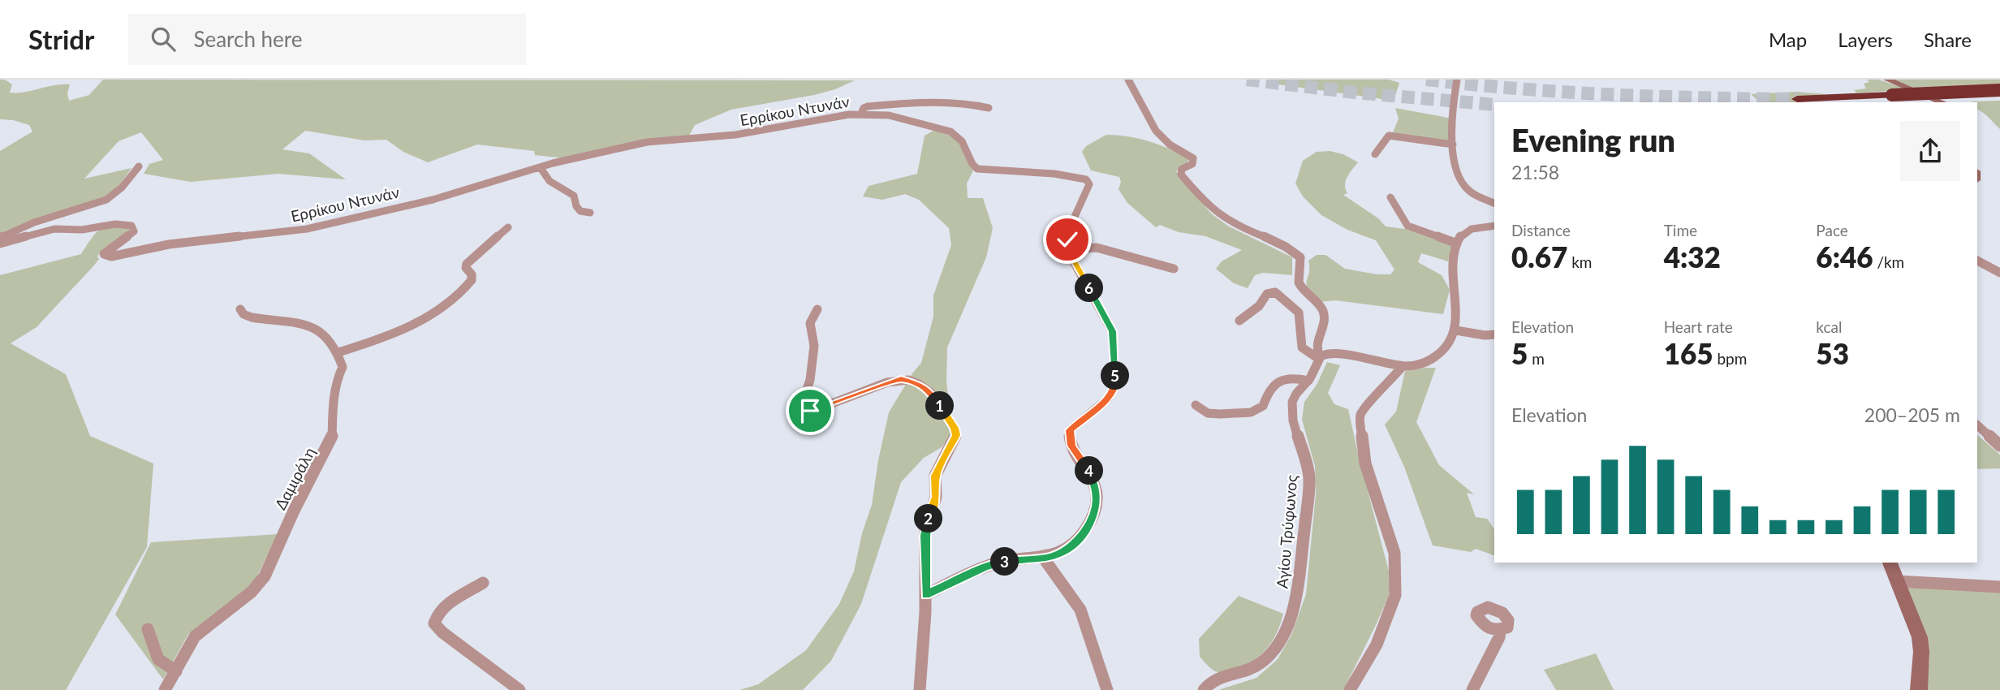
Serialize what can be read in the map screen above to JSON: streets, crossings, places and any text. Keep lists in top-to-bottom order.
{
  "streets": {
    "street": ["Ερρίκου Ντυνάν", "Δαμιράλη", "Αγίου Τρύφωνος"]
  },
  "page": {
    "header": "Stridr",
    "search": "Search here",
    "nav": ["Map", "Layers", "Share"],
    "heading": ["Evening run", "21:58"],
    "stats": [
      ["Distance", "0.67 km"],
      ["Time", "4:32"],
      ["Pace", "6:46 /km"],
      ["Elevation", "5 m"],
      ["Heart rate", "165 bpm"],
      ["kcal", "53"]
    ],
    "pins": [
      "6",
      "5",
      "1",
      "4",
      "2",
      "3"
    ],
    "chart": ["Elevation", "200–205 m"]
  }
}
